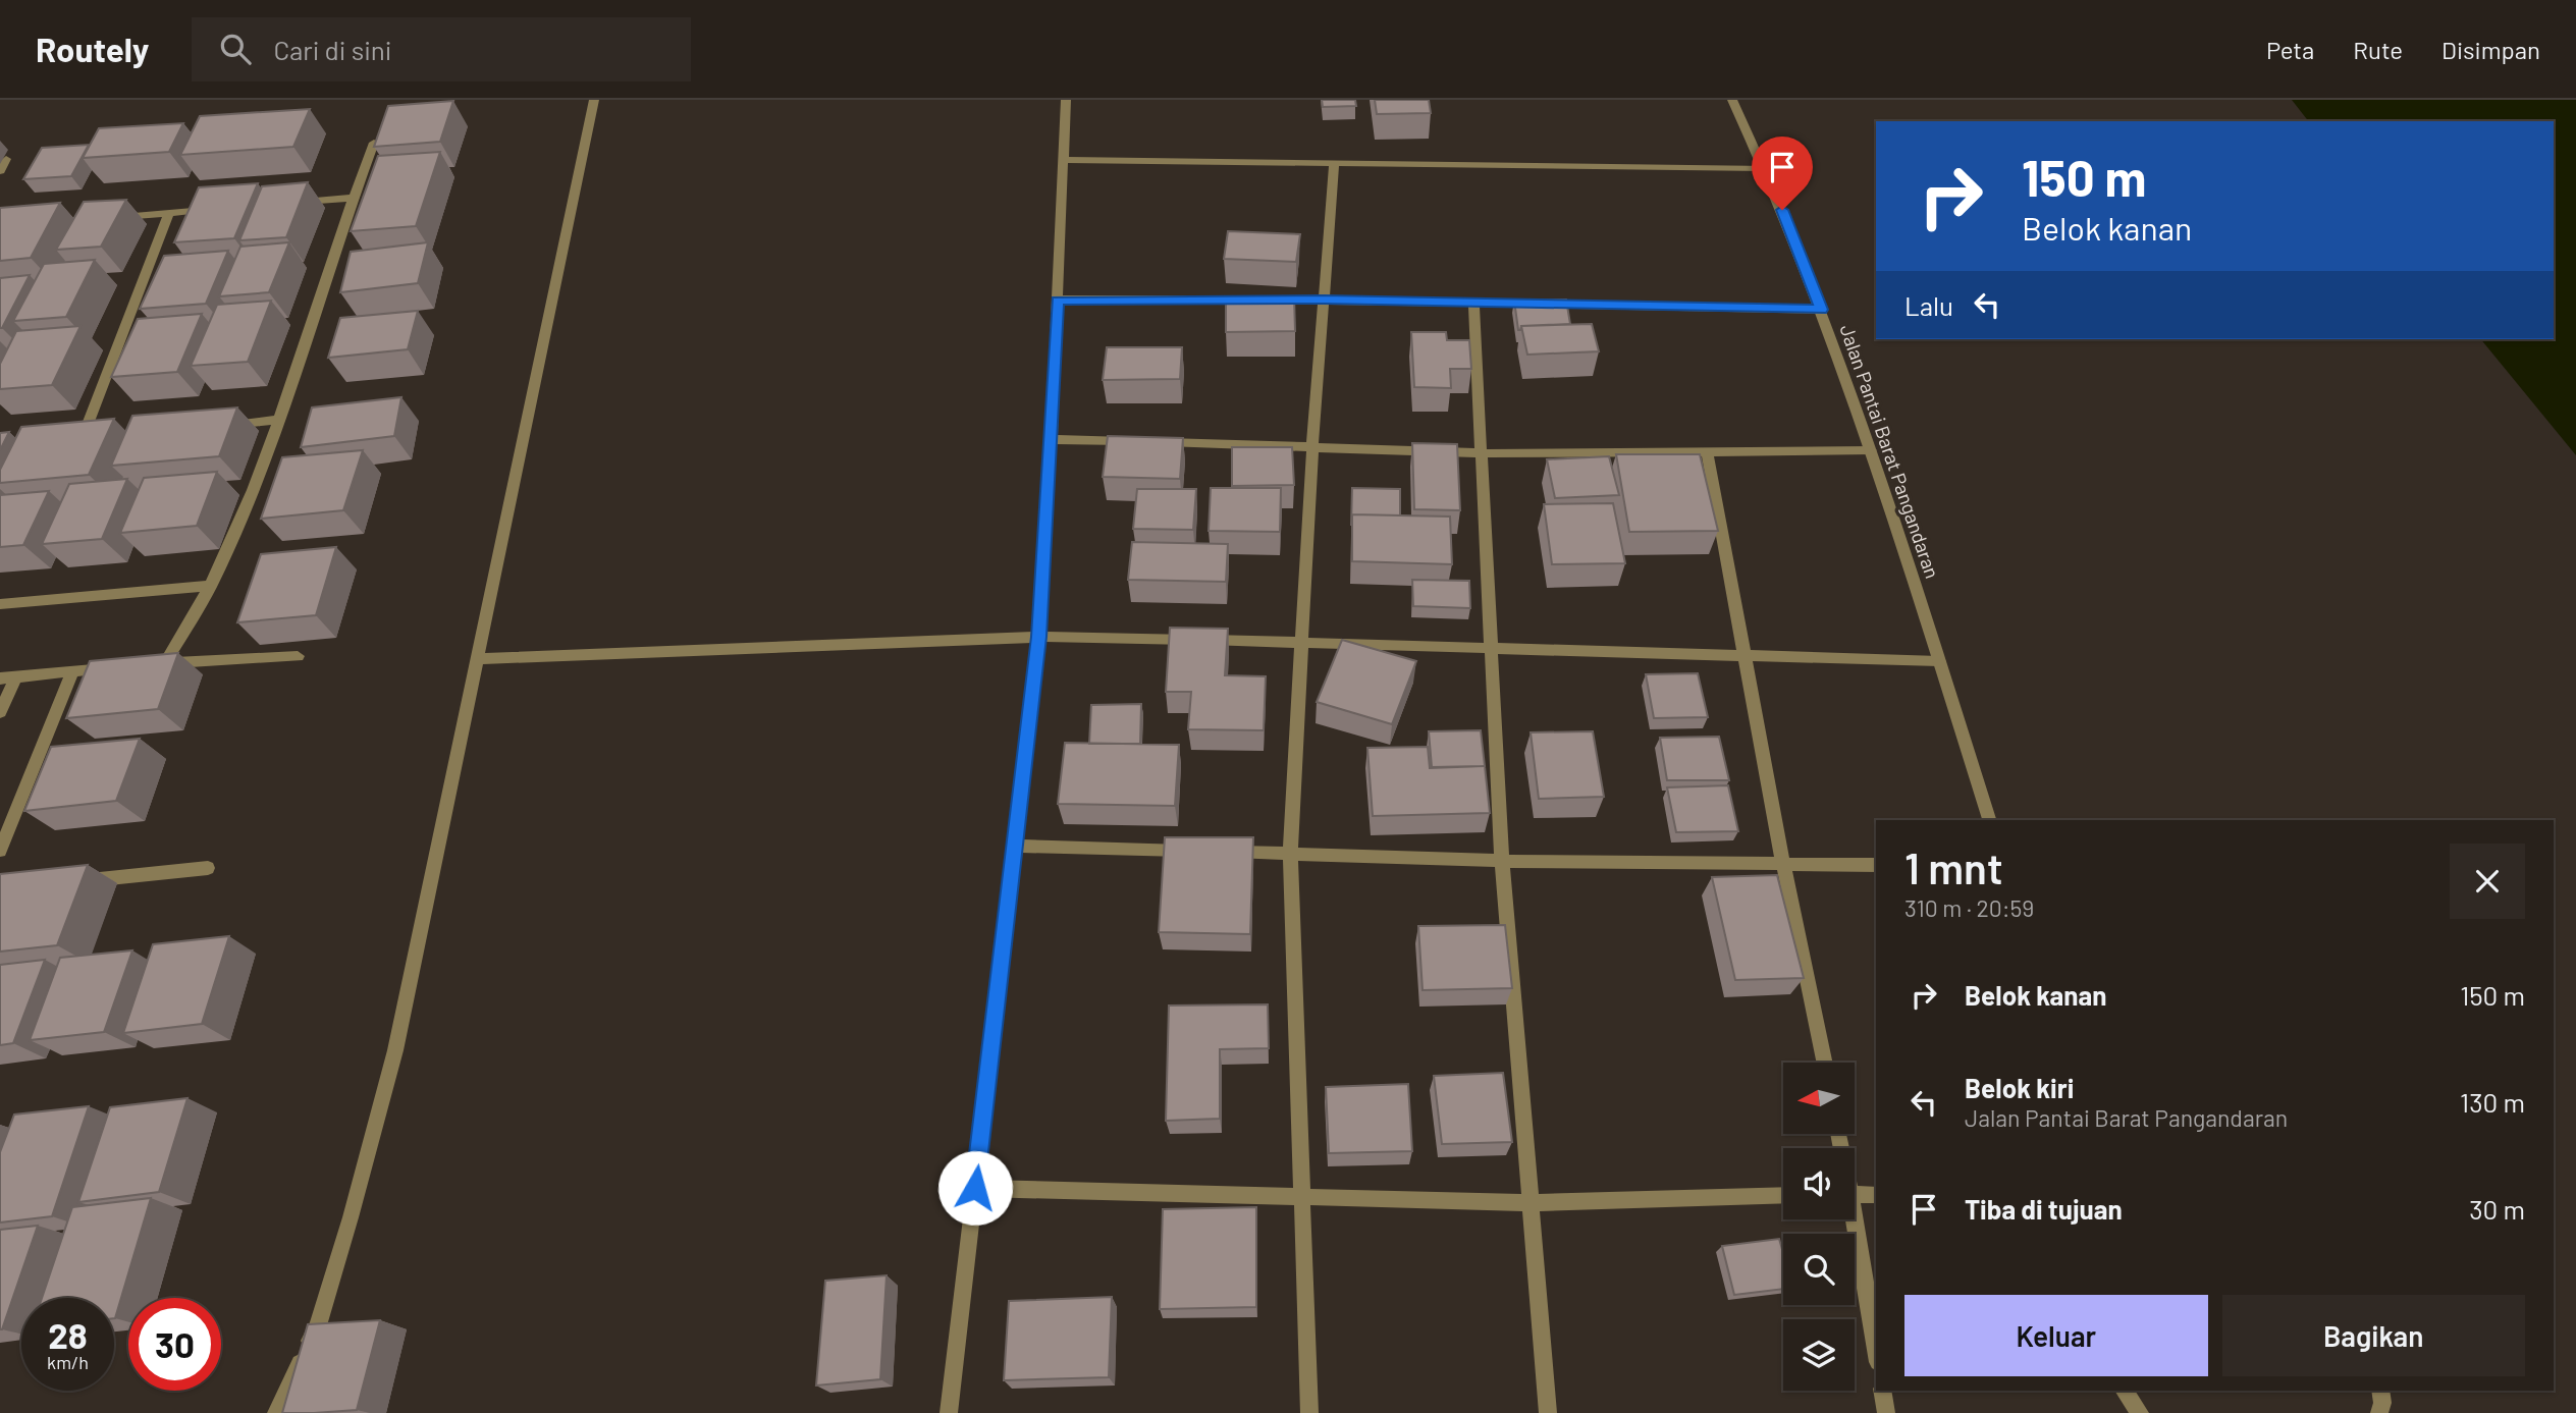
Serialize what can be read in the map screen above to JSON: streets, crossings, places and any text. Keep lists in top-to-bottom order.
{
  "streets": {
    "street": ["Jalan Pantai Barat Pangandaran"]
  },
  "north": "left",
  "page": {
    "header": "Routely",
    "search": "Cari di sini",
    "nav": ["Peta", "Rute", "Disimpan"],
    "turn": ["150 m", "Belok kanan"],
    "then": "Lalu",
    "heading": ["1 mnt", "310 m · 20:59"],
    "list": [
      {
        "name": "Belok kanan",
        "value": "150 m"
      },
      {
        "name": "Belok kiri",
        "note": "Jalan Pantai Barat Pangandaran",
        "value": "130 m"
      },
      {
        "name": "Tiba di tujuan",
        "value": "30 m"
      }
    ],
    "buttons": ["Keluar", "Bagikan"],
    "speed": "28 km/h",
    "limit": "30"
  }
}
